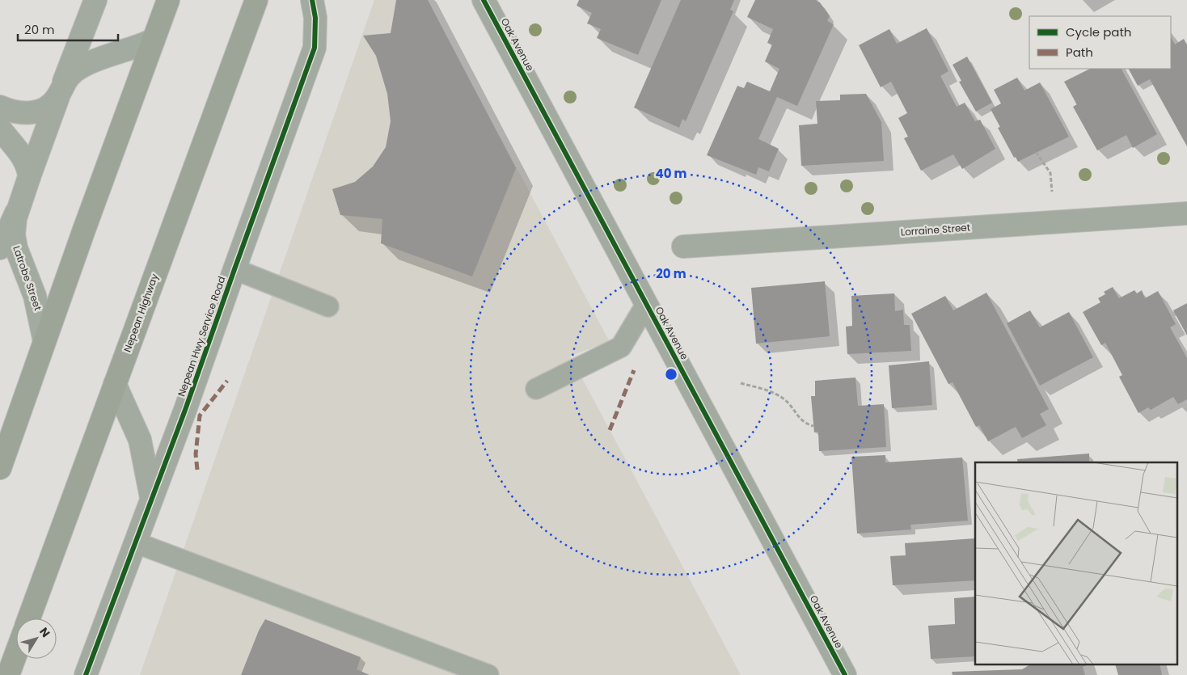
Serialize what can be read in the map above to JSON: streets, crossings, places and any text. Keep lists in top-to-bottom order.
{
  "streets": {
    "highway": ["Nepean Highway"],
    "street": [
      "Oak Avenue",
      "Lorraine Street",
      "Latrobe Street",
      "Nepean Hwy Service Road"
    ]
  },
  "legend": ["Cycle path", "Path"],
  "scale_bar": "20 m",
  "north": "top right",
  "rings": ["40 m", "20 m"]
}
